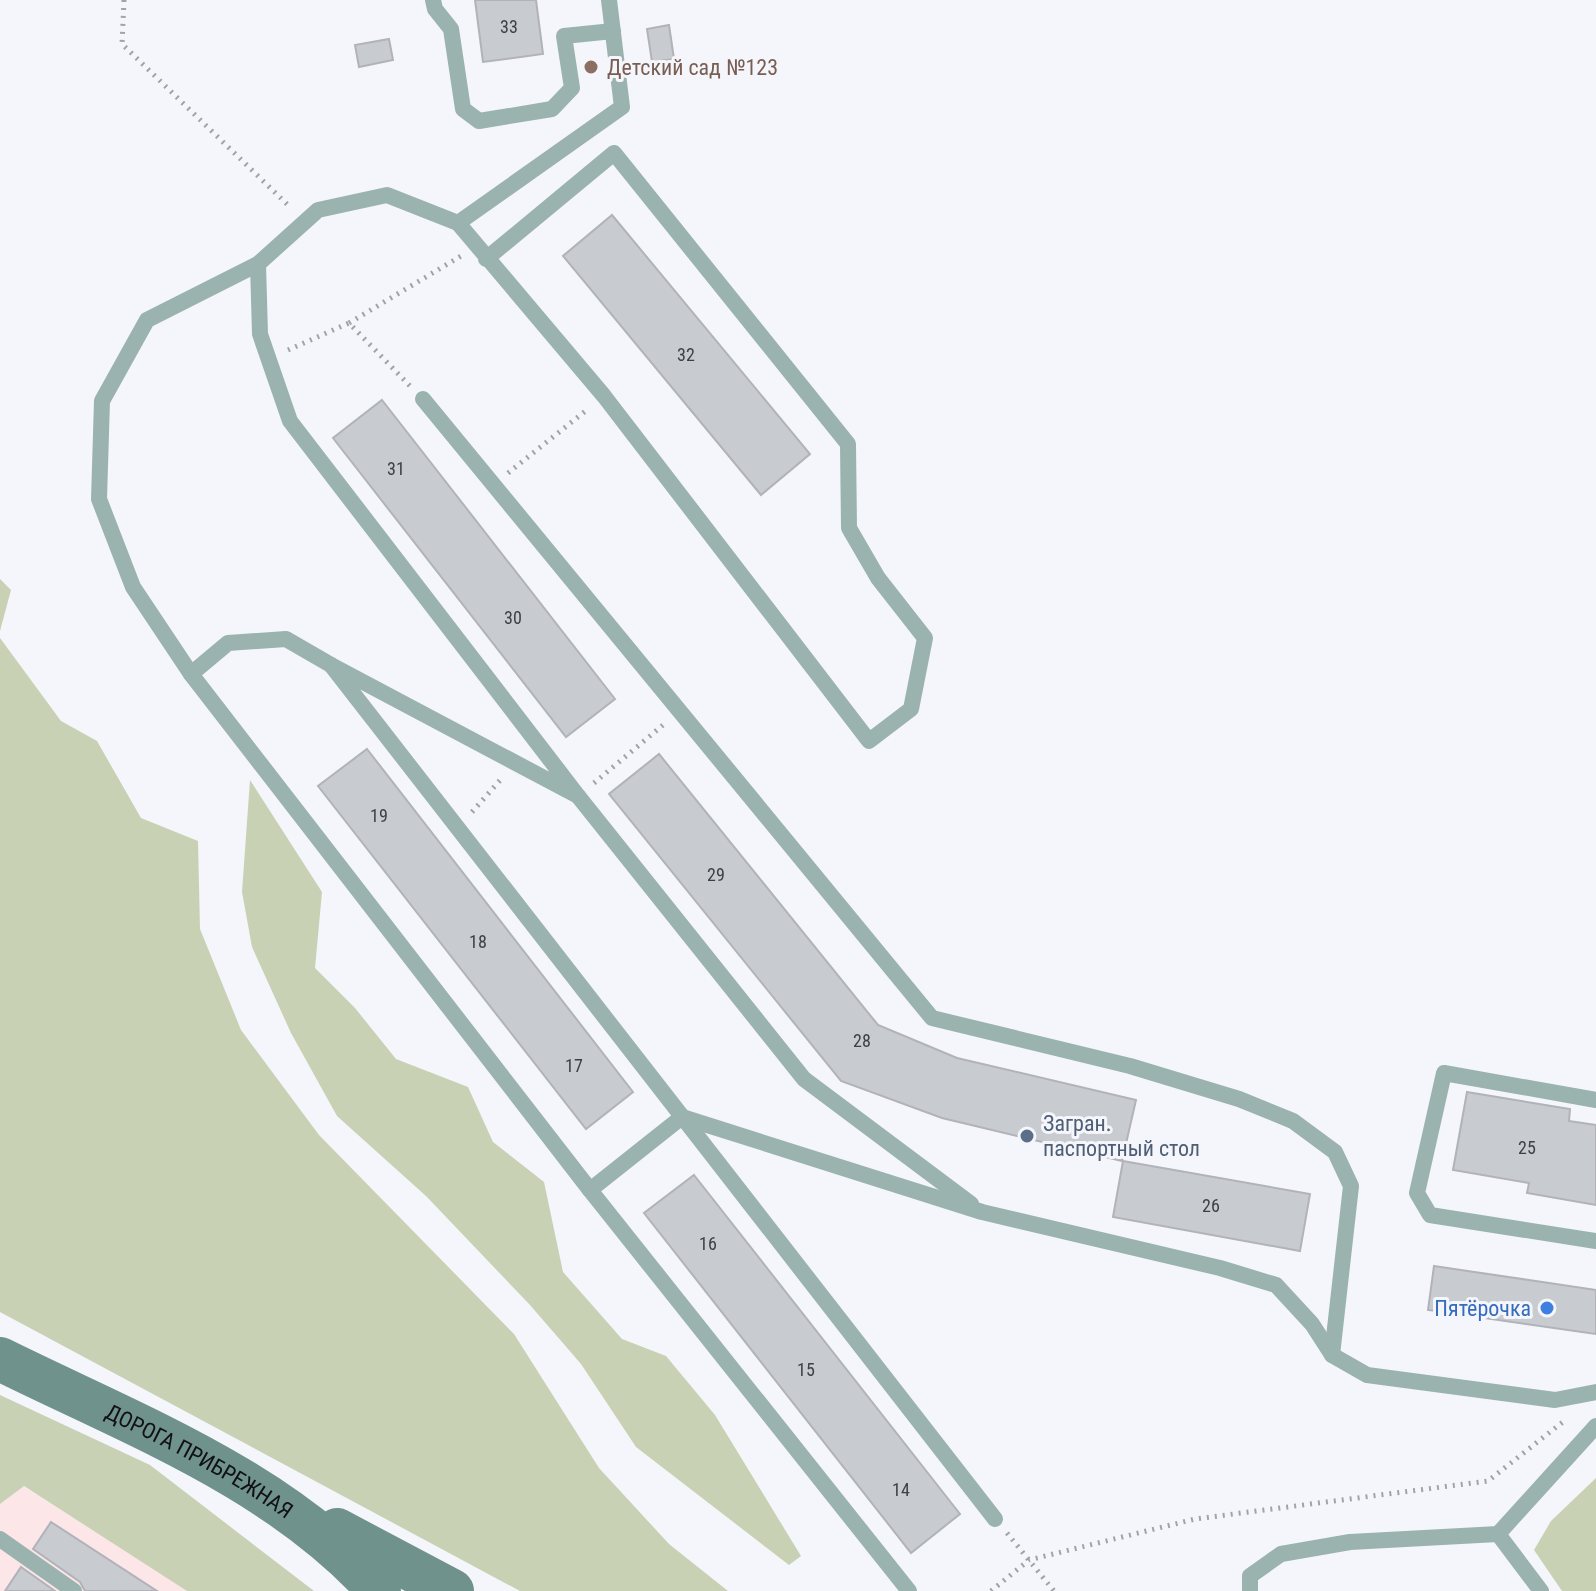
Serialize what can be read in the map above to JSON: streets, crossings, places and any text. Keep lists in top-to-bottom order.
{
  "streets": {
    "main road": ["ДОРОГА ПРИБРЕЖНАЯ"]
  },
  "places": ["Детский сад №123", "Загран. паспортный стол", "Пятёрочка"],
  "house_numbers": [
    "33",
    "32",
    "31",
    "30",
    "19",
    "29",
    "18",
    "28",
    "17",
    "25",
    "26",
    "16",
    "15",
    "14"
  ]
}
